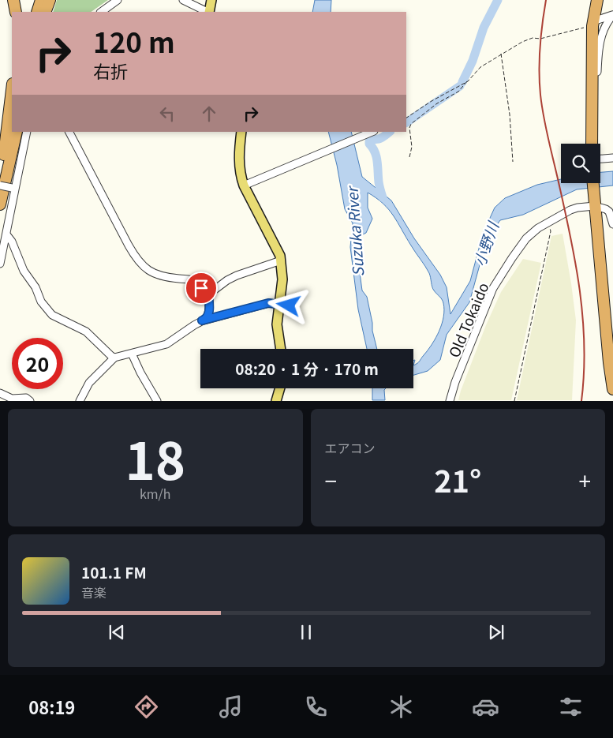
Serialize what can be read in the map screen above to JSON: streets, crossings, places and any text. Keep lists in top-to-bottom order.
{
  "streets": {
    "street": ["Old Tokaido"]
  },
  "water": ["Suzuka River", "小野川"],
  "page": {
    "turn": ["120 m", "右折"],
    "limit": "20",
    "trip": "08:20 · 1 分 · 170 m",
    "tile": [
      ["18", "km/h"],
      "エアコン"
    ],
    "heat": ["−", "21°", "+"],
    "song": ["101.1 FM", "音楽"],
    "tabs": "08:19"
  }
}
